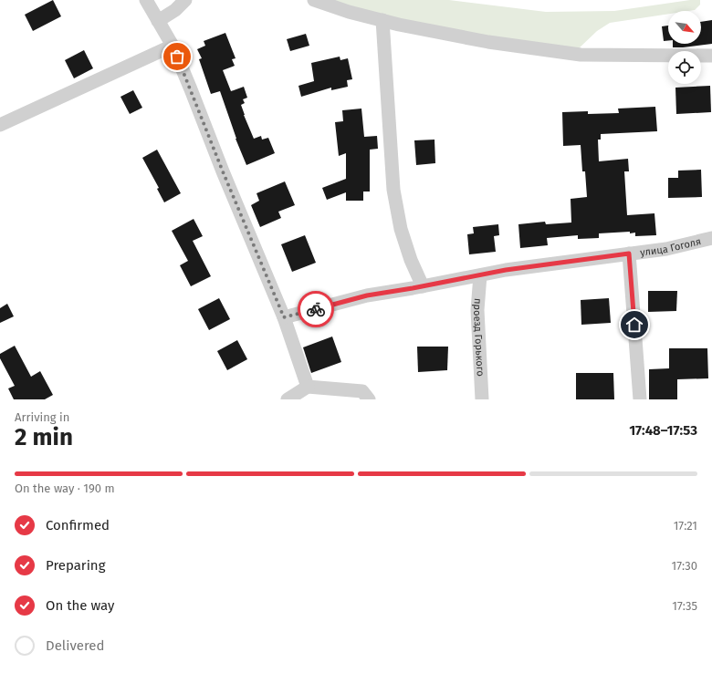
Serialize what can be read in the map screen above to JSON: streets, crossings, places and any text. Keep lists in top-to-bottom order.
{
  "streets": {
    "street": ["улица Гоголя", "проезд Горького"]
  },
  "crossings": [
    ["улица Гоголя", "проезд Горького"]
  ],
  "north": "bottom right",
  "page": {
    "heading": ["2 min", "Arriving in", "17:48–17:53"],
    "bar": "On the way · 190 m",
    "list": [
      ["Confirmed", "17:21"],
      ["Preparing", "17:30"],
      ["On the way", "17:35"],
      "Delivered"
    ]
  }
}
